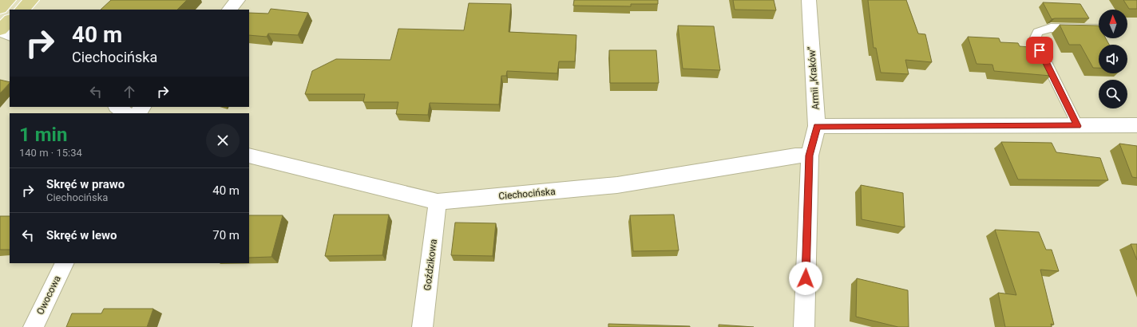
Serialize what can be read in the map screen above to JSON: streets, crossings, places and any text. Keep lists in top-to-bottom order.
{
  "streets": {
    "street": [
      "Armii „Kraków”",
      "Ciechocińska",
      "Goździkowa",
      "Owocowa"
    ]
  },
  "crossings": [
    ["Armii „Kraków”", "Ciechocińska"],
    ["Ciechocińska", "Goździkowa"]
  ],
  "north": "top",
  "page": {
    "turn": ["40 m", "Ciechocińska"],
    "heading": ["1 min", "140 m · 15:34"],
    "list": [
      {
        "name": "Skręć w prawo",
        "note": "Ciechocińska",
        "value": "40 m"
      },
      {
        "name": "Skręć w lewo",
        "value": "70 m"
      }
    ]
  }
}
